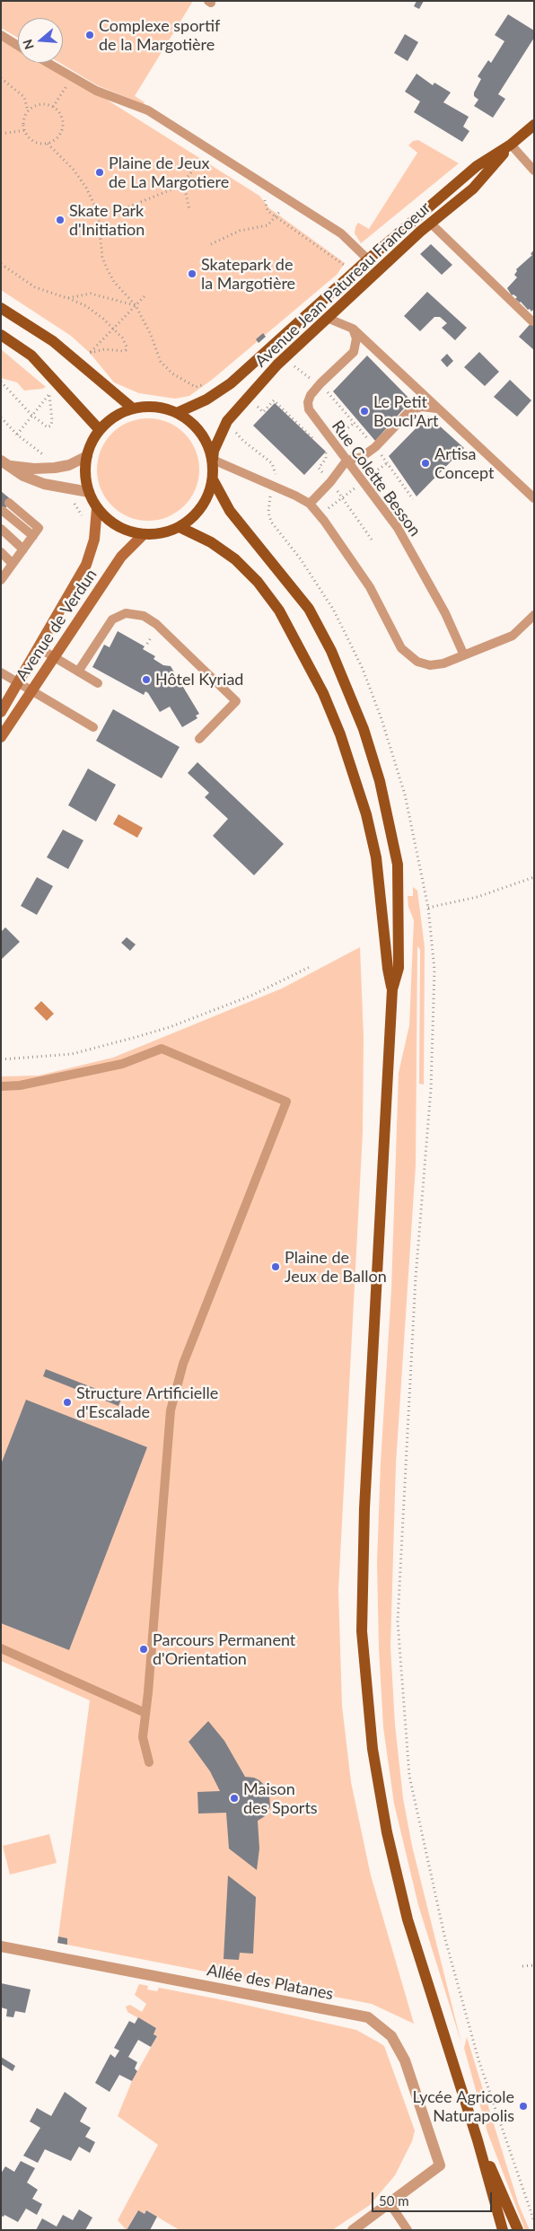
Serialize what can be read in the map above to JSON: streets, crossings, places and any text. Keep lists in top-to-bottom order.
{
  "streets": {
    "main road": ["Avenue Jean Patureau Francoeur", "Avenue de Verdun"],
    "street": ["Allée des Platanes"],
    "lane": ["Rue Colette Besson"]
  },
  "crossings": [
    ["Avenue Jean Patureau Francoeur", "Avenue de Verdun"]
  ],
  "places": [
    "Complexe sportif de la Margotière",
    "Plaine de Jeux de La Margotiere",
    "Skate Park d'Initiation",
    "Skatepark de la Margotière",
    "Le Petit Boucl’Art",
    "Artisa Concept",
    "Hôtel Kyriad",
    "Plaine de Jeux de Ballon",
    "Structure Artificielle d'Escalade",
    "Parcours Permanent d'Orientation",
    "Maison des Sports",
    "Lycée Agricole Naturapolis"
  ],
  "scale_bar": "50 m",
  "north": "left"
}
